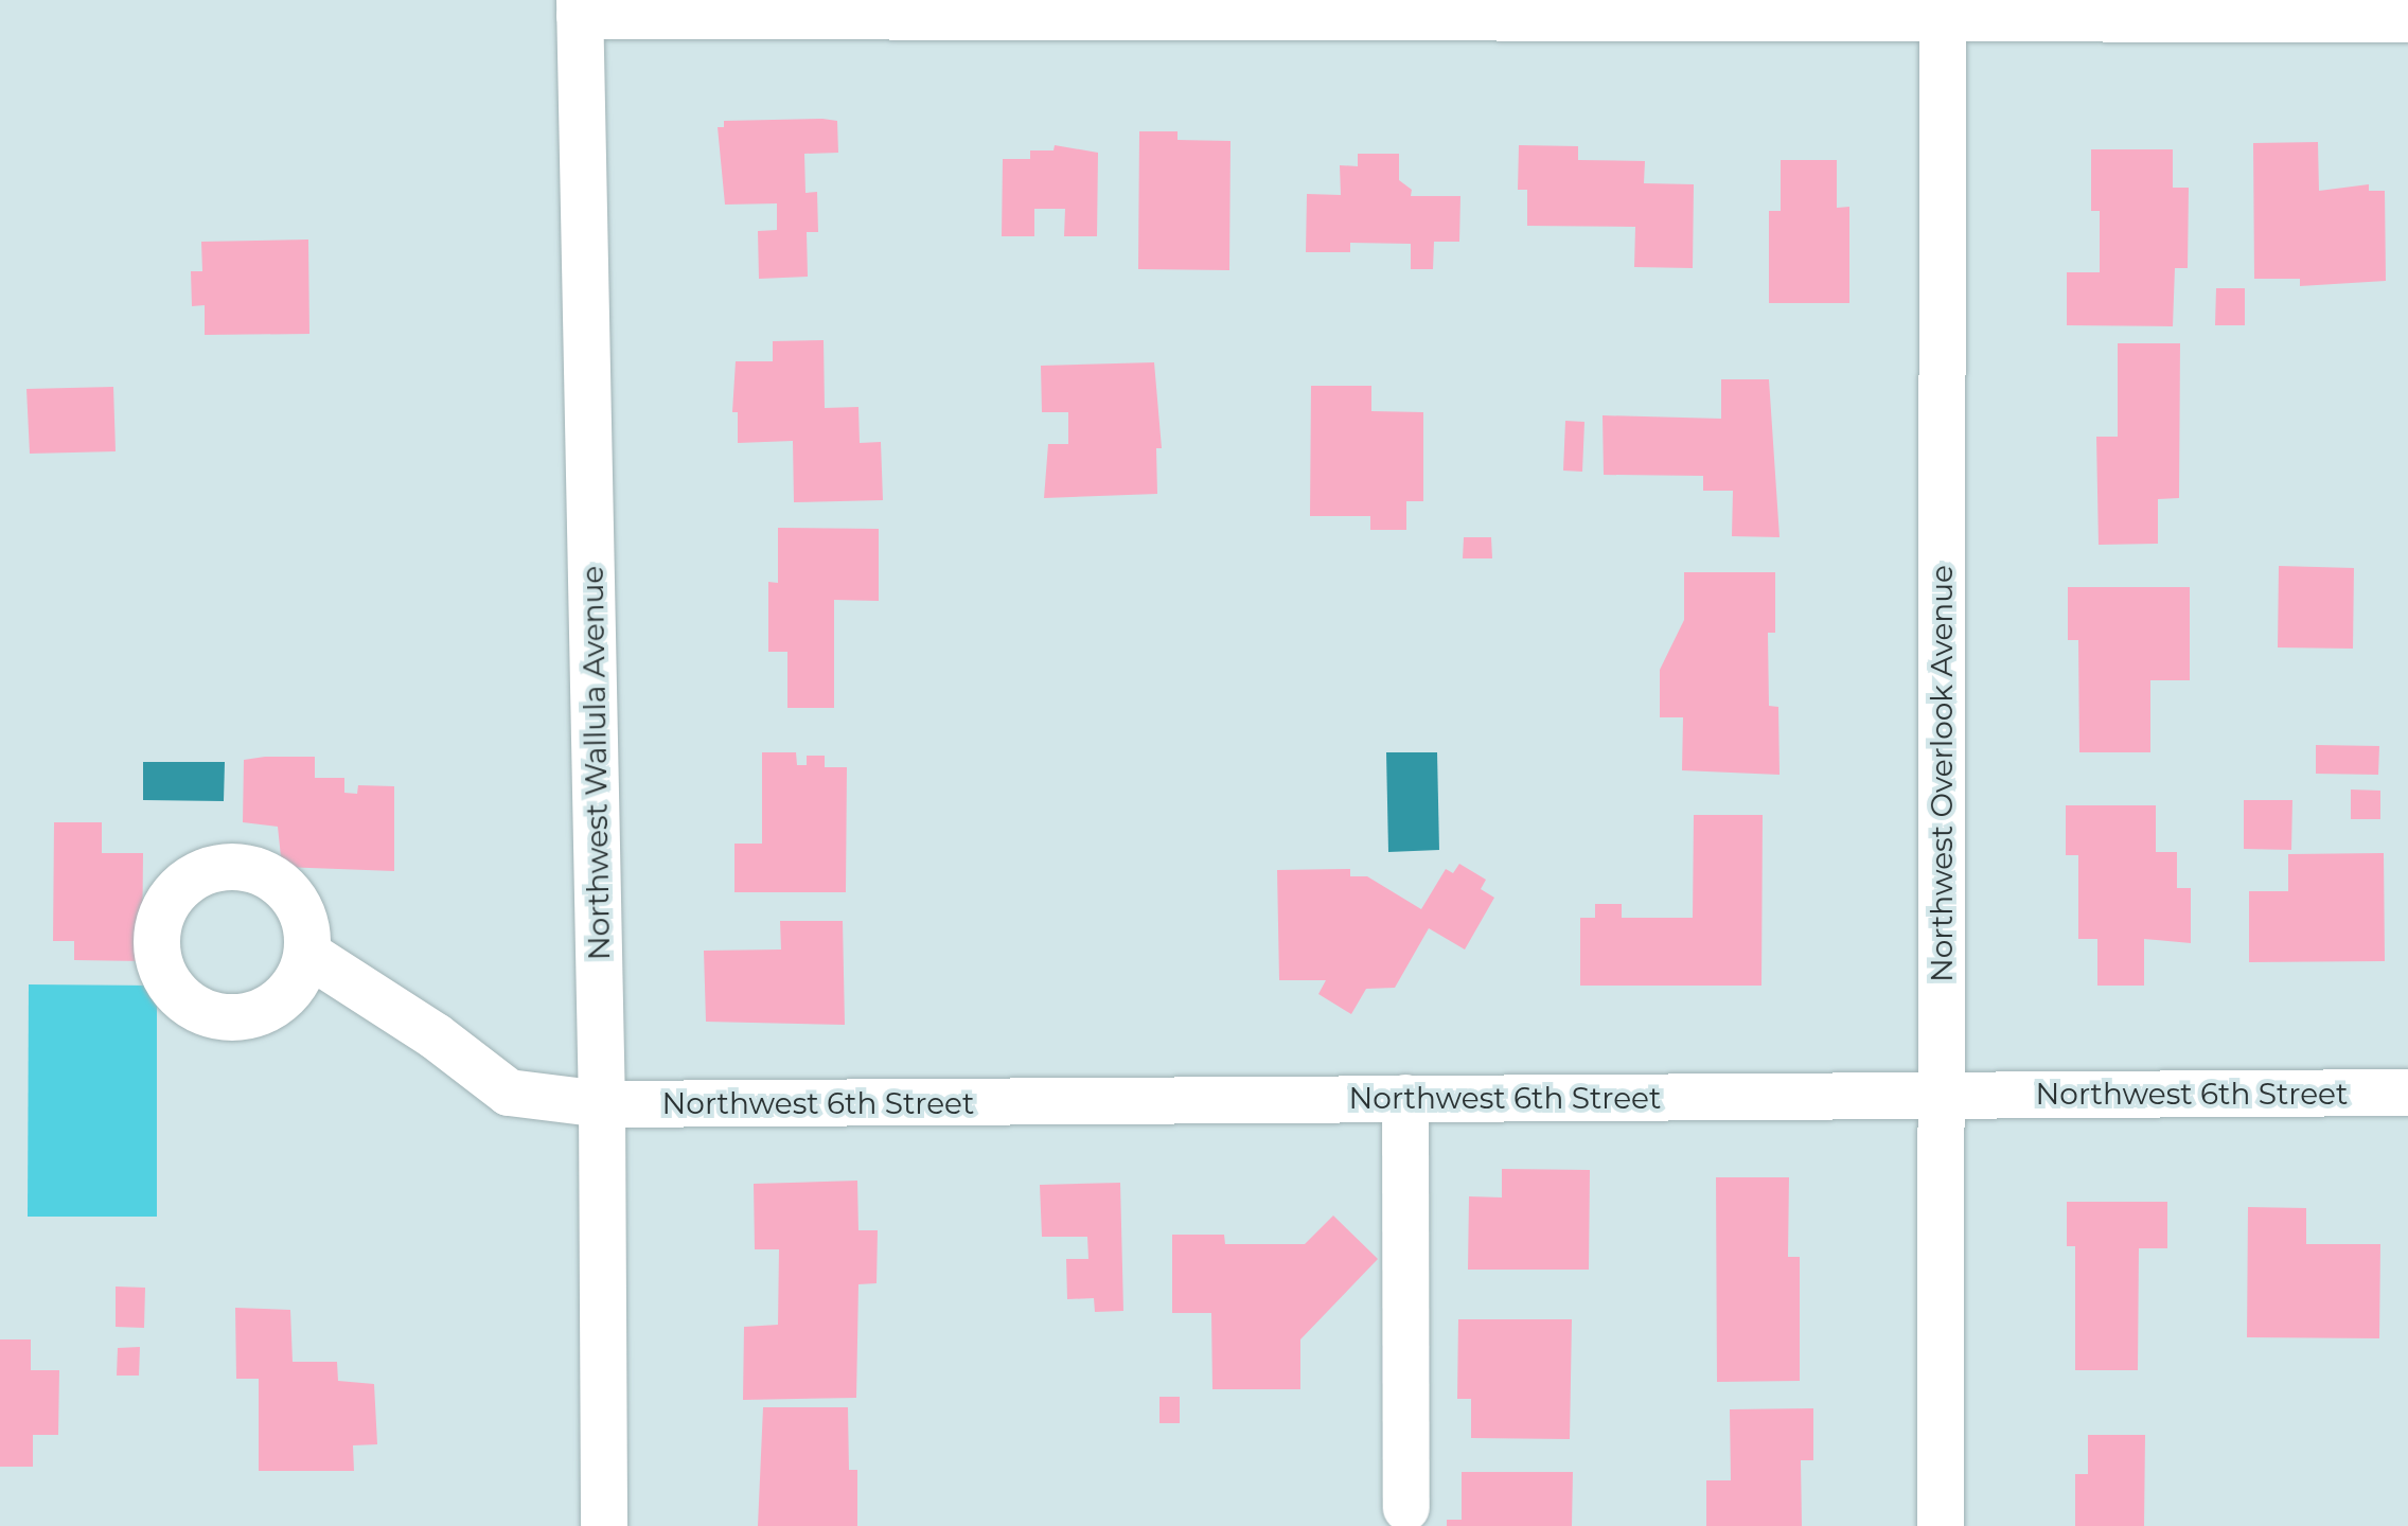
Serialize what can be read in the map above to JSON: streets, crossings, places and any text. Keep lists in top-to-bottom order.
{
  "streets": {
    "street": ["Northwest Wallula Avenue", "Northwest Overlook Avenue", "Northwest 6th Street"]
  },
  "crossings": [
    ["Northwest Wallula Avenue", "Northwest 6th Street"],
    ["Northwest Overlook Avenue", "Northwest 6th Street"]
  ]
}
